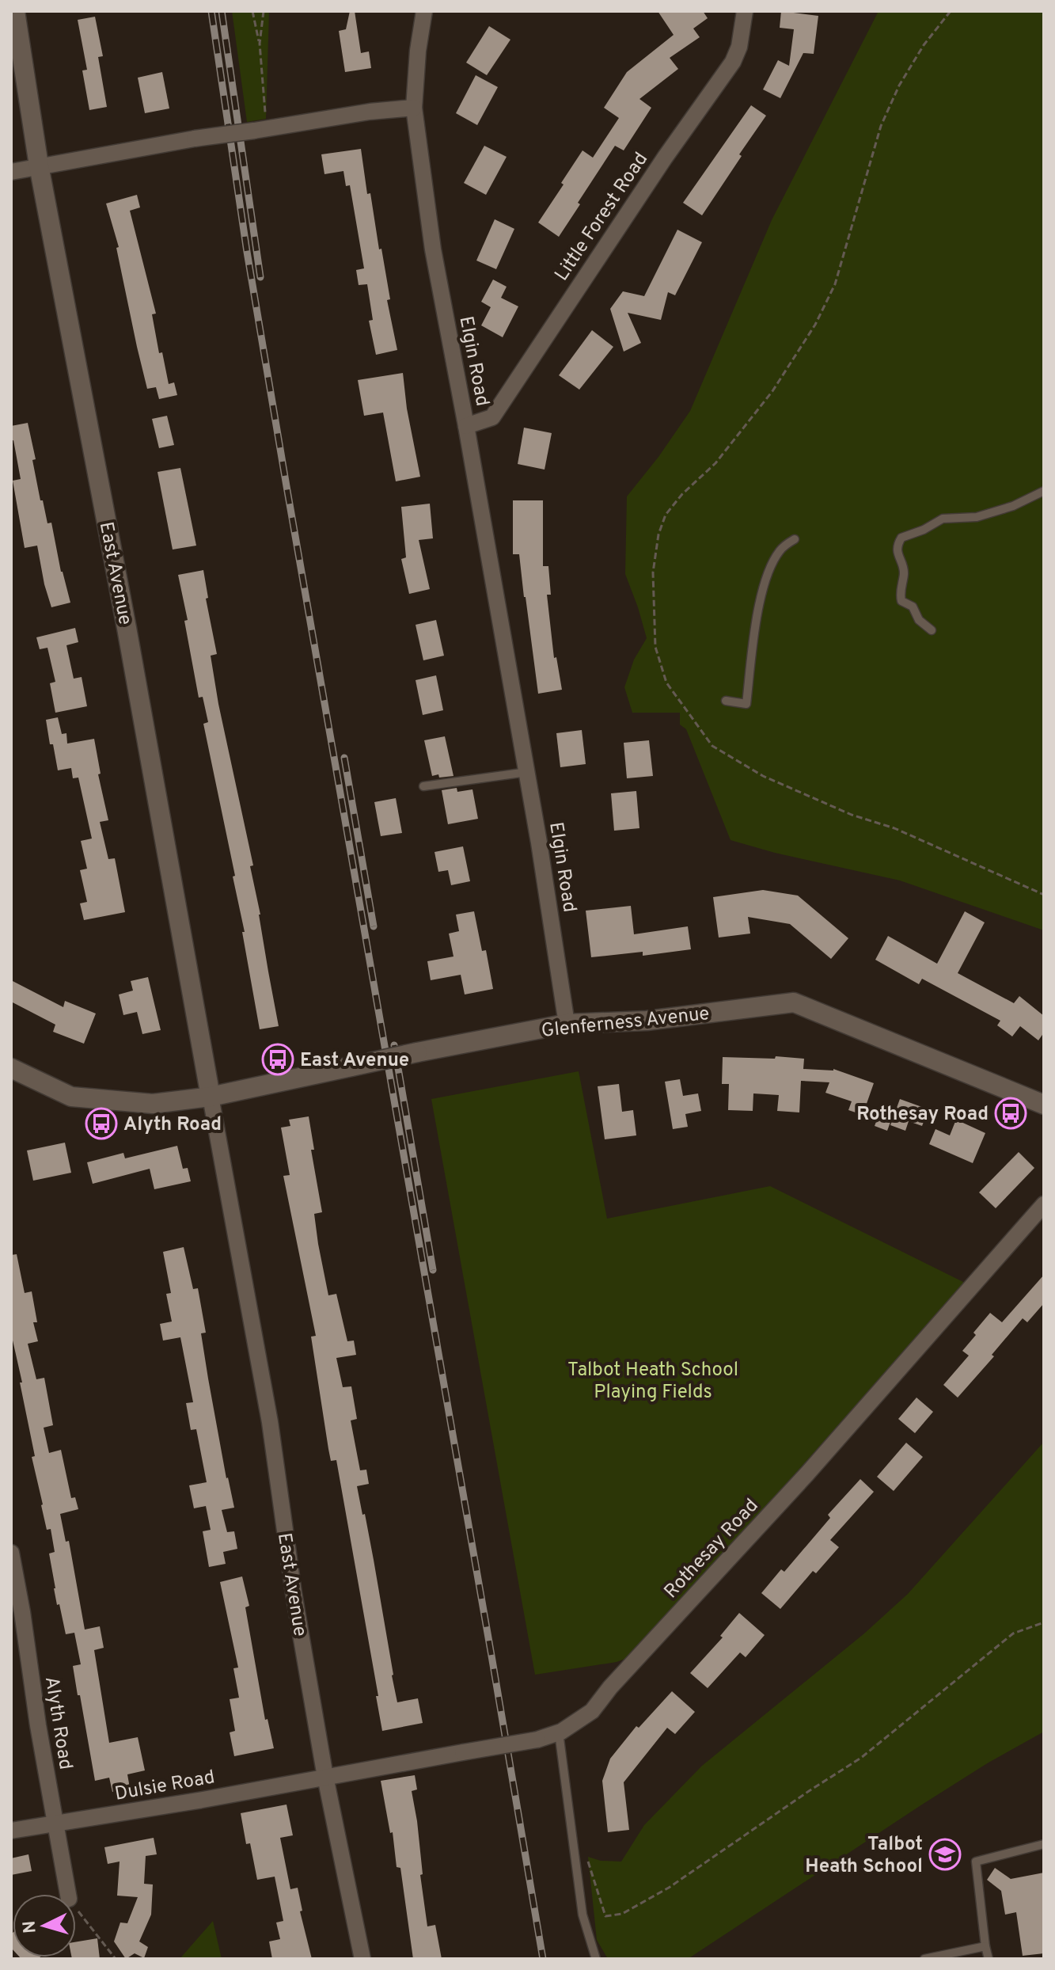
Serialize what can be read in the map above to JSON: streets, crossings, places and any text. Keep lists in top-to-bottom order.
{
  "streets": {
    "street": [
      "Little Forest Road",
      "Elgin Road",
      "East Avenue",
      "Glenferness Avenue",
      "Rothesay Road",
      "Alyth Road",
      "Dulsie Road"
    ]
  },
  "crossings": [
    ["Little Forest Road", "Elgin Road"],
    ["Elgin Road", "Glenferness Avenue"],
    ["East Avenue", "Glenferness Avenue"],
    ["East Avenue", "Rothesay Road"],
    ["East Avenue", "Dulsie Road"],
    ["Rothesay Road", "Dulsie Road"],
    ["Alyth Road", "Dulsie Road"]
  ],
  "parks": ["Talbot Heath School Playing Fields"],
  "places": {
    "bus stop": ["East Avenue", "Rothesay Road", "Alyth Road"],
    "school or university": ["Talbot Heath School"]
  },
  "north": "left"
}
